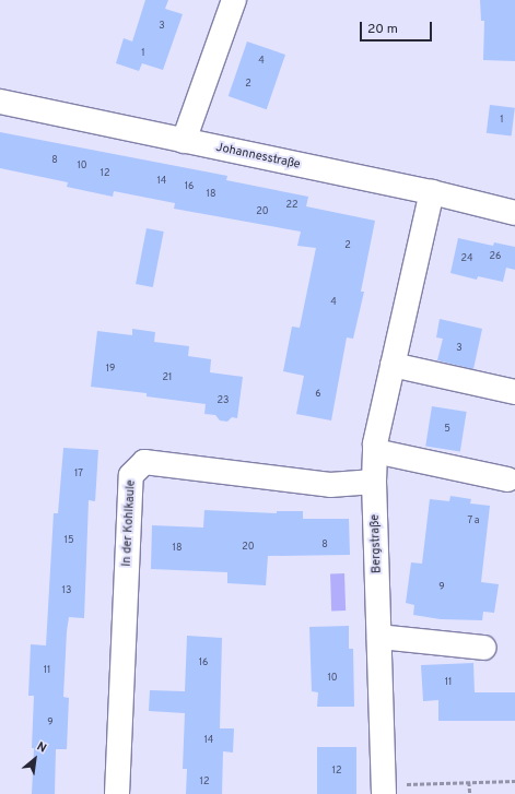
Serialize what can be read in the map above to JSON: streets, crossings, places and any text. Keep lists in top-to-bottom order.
{
  "streets": {
    "street": ["Johannesstraße", "In der Kohlkaule", "Bergstraße"]
  },
  "crossings": [
    ["Johannesstraße", "Bergstraße"],
    ["In der Kohlkaule", "Bergstraße"]
  ],
  "house_numbers": [
    "3",
    "1",
    "4",
    "2",
    "1",
    "8",
    "10",
    "12",
    "14",
    "16",
    "18",
    "22",
    "20",
    "2",
    "26",
    "24",
    "4",
    "3",
    "19",
    "21",
    "6",
    "23",
    "5",
    "17",
    "7 a",
    "15",
    "8",
    "20",
    "18",
    "9",
    "13",
    "16",
    "11",
    "10",
    "11",
    "9",
    "14",
    "12",
    "12"
  ],
  "scale_bar": "20 m",
  "north": "top right"
}
